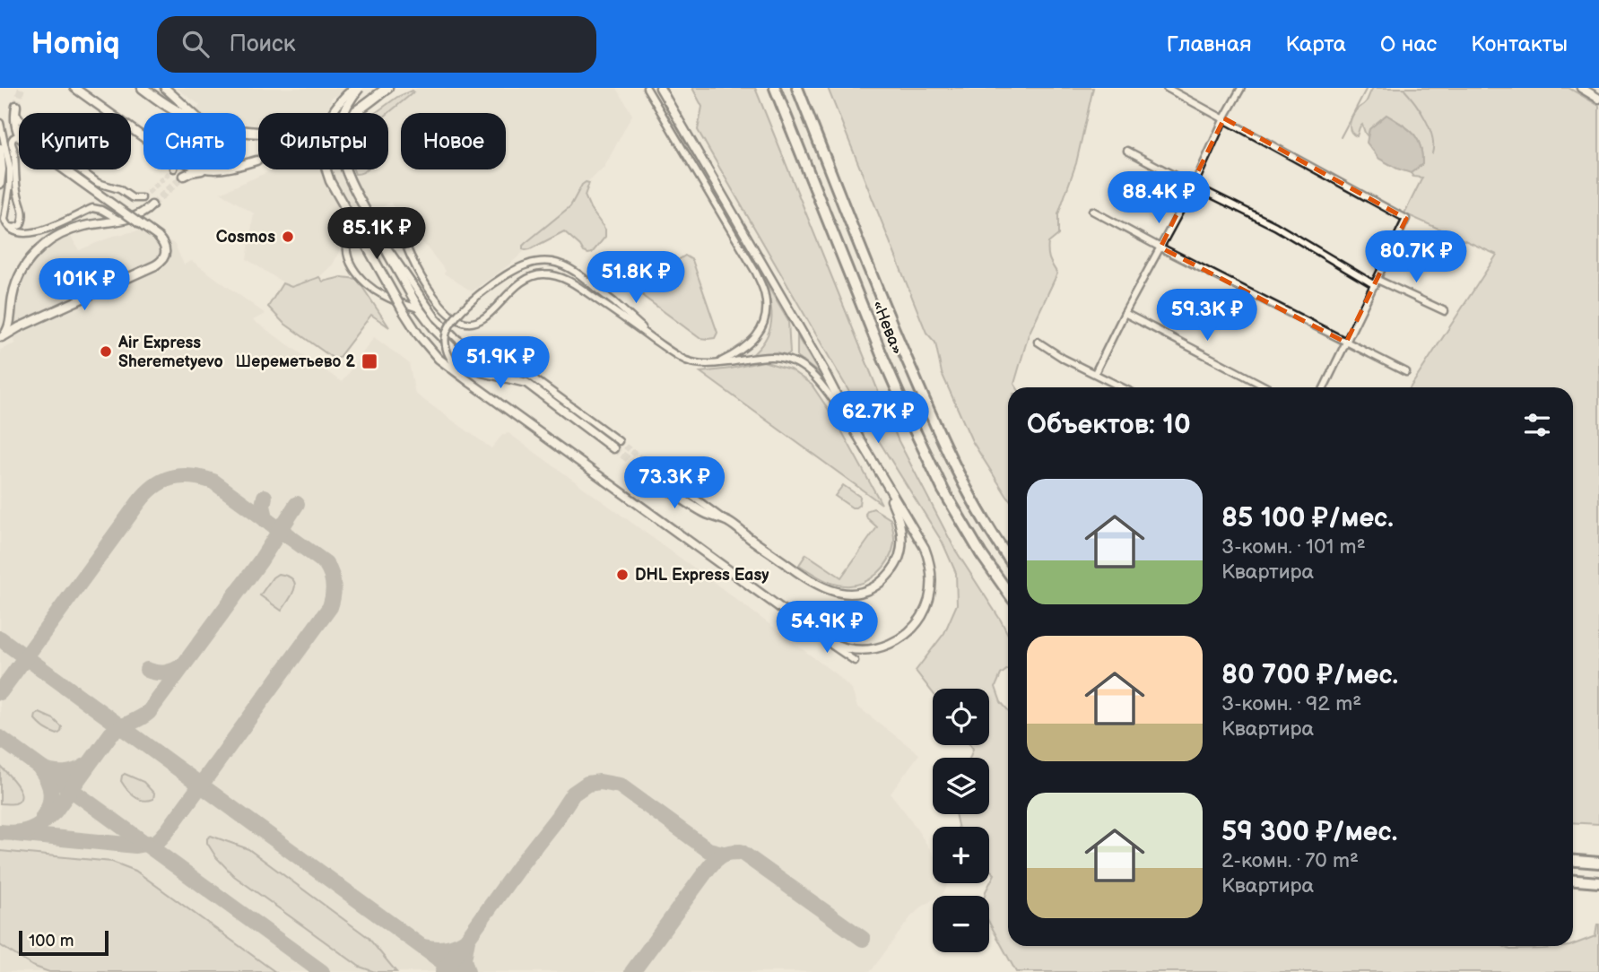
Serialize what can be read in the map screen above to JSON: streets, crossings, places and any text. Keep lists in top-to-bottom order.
{
  "streets": {
    "highway": ["«Нева»"]
  },
  "places": {
    "other": ["Cosmos", "Air Express Sheremetyevo", "DHL Express Easy"],
    "transit": ["Шереметьево 2"]
  },
  "scale_bar": "100 m",
  "page": {
    "header": "Homiq",
    "search": "Поиск",
    "nav": [
      "Главная",
      "Карта",
      "О нас",
      "Контакты"
    ],
    "chip": [
      "Купить",
      "Снять",
      "Фильтры",
      "Новое"
    ],
    "price": [
      "88.4K ₽",
      "85.1K ₽",
      "80.7K ₽",
      "51.8K ₽",
      "101K ₽",
      "59.3K ₽",
      "51.9K ₽",
      "62.7K ₽",
      "73.3K ₽",
      "54.9K ₽"
    ],
    "heading": "Объектов: 10",
    "list": [
      {
        "name": "85 100 ₽/мес.",
        "note": "3-комн. · 101 m² · Квартира"
      },
      {
        "name": "80 700 ₽/мес.",
        "note": "3-комн. · 92 m² · Квартира"
      },
      {
        "name": "59 300 ₽/мес.",
        "note": "2-комн. · 70 m² · Квартира"
      }
    ],
    "map_buttons": ["+", "−"],
    "scale": "100 m"
  }
}
